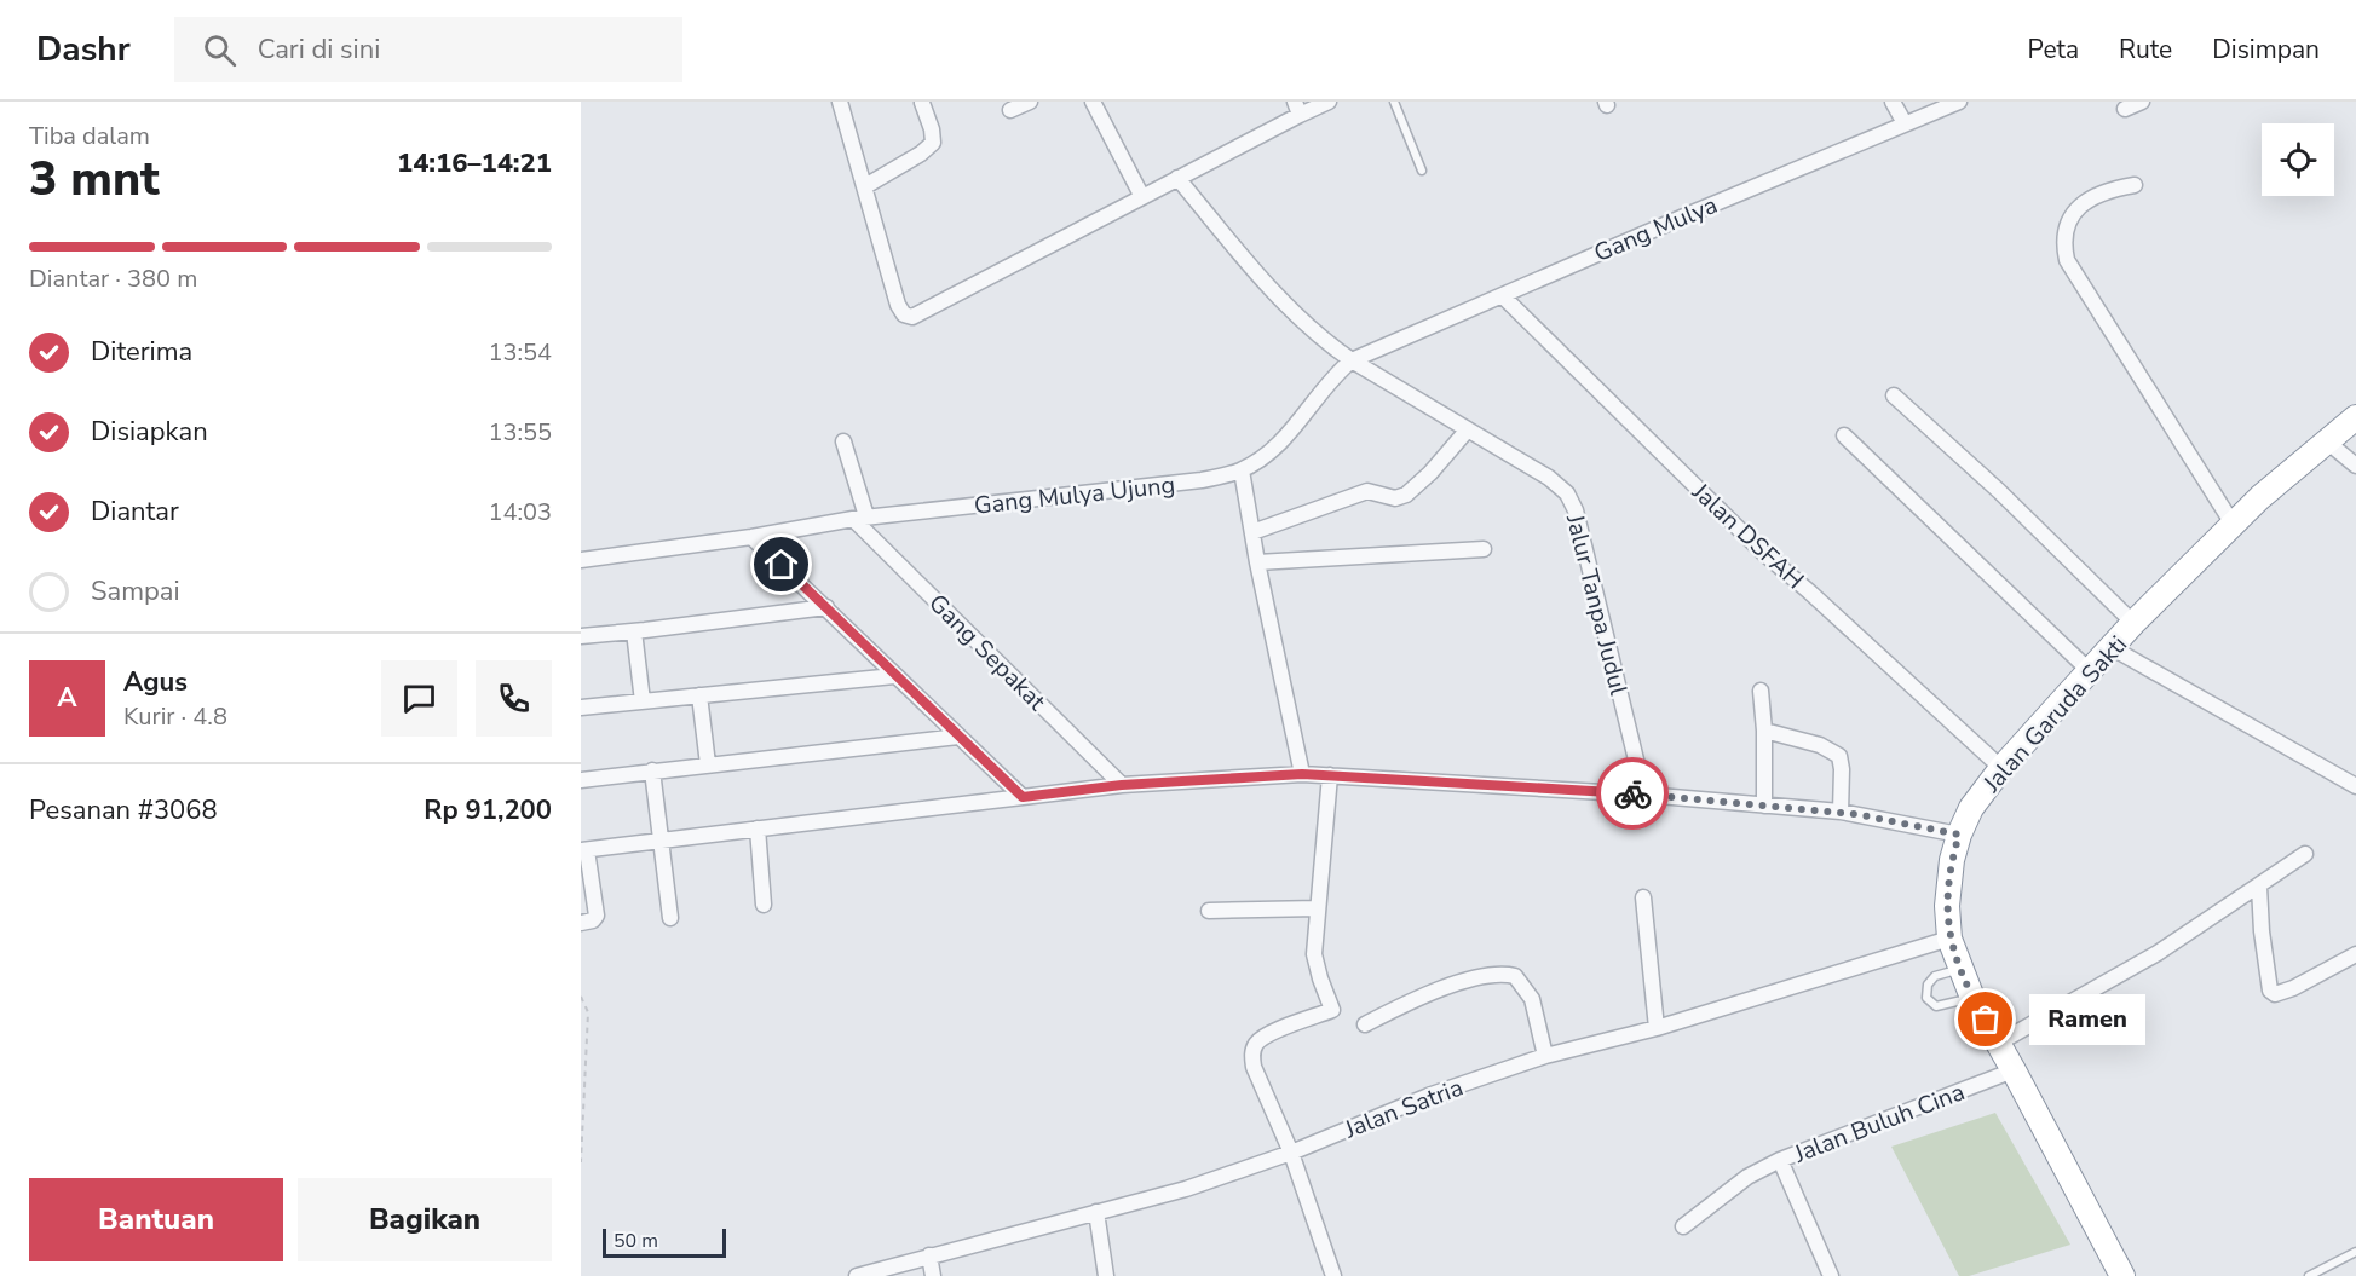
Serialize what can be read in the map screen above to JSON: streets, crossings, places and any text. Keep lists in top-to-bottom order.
{
  "streets": {
    "highway": ["Jalan Garuda Sakti"],
    "street": [
      "Gang Mulya",
      "Gang Mulya Ujung",
      "Jalan DSFAH",
      "Jalur Tanpa Judul",
      "Gang Sepakat",
      "Jalan Satria",
      "Jalan Buluh Cina"
    ]
  },
  "crossings": [
    ["Gang Mulya", "Gang Mulya Ujung"],
    ["Gang Mulya", "Jalan DSFAH"],
    ["Gang Mulya", "Jalur Tanpa Judul"],
    ["Gang Mulya Ujung", "Jalur Tanpa Judul"],
    ["Gang Mulya Ujung", "Gang Sepakat"],
    ["Jalan DSFAH", "Jalan Garuda Sakti"],
    ["Jalan Garuda Sakti", "Jalan Satria"],
    ["Jalan Garuda Sakti", "Jalan Buluh Cina"]
  ],
  "places": ["Ramen"],
  "scale_bar": "50 m",
  "page": {
    "header": "Dashr",
    "search": "Cari di sini",
    "nav": ["Peta", "Rute", "Disimpan"],
    "heading": ["3 mnt", "Tiba dalam", "14:16–14:21"],
    "panel": [
      "Agus",
      "Kurir · 4.8",
      "Pesanan #3068",
      "Rp 91,200"
    ],
    "bar": "Diantar · 380 m",
    "list": [
      ["Diterima", "13:54"],
      ["Disiapkan", "13:55"],
      ["Diantar", "14:03"],
      "Sampai"
    ],
    "round": "A",
    "bubble": "Ramen",
    "buttons": ["Bantuan", "Bagikan"],
    "scale": "50 m"
  }
}
